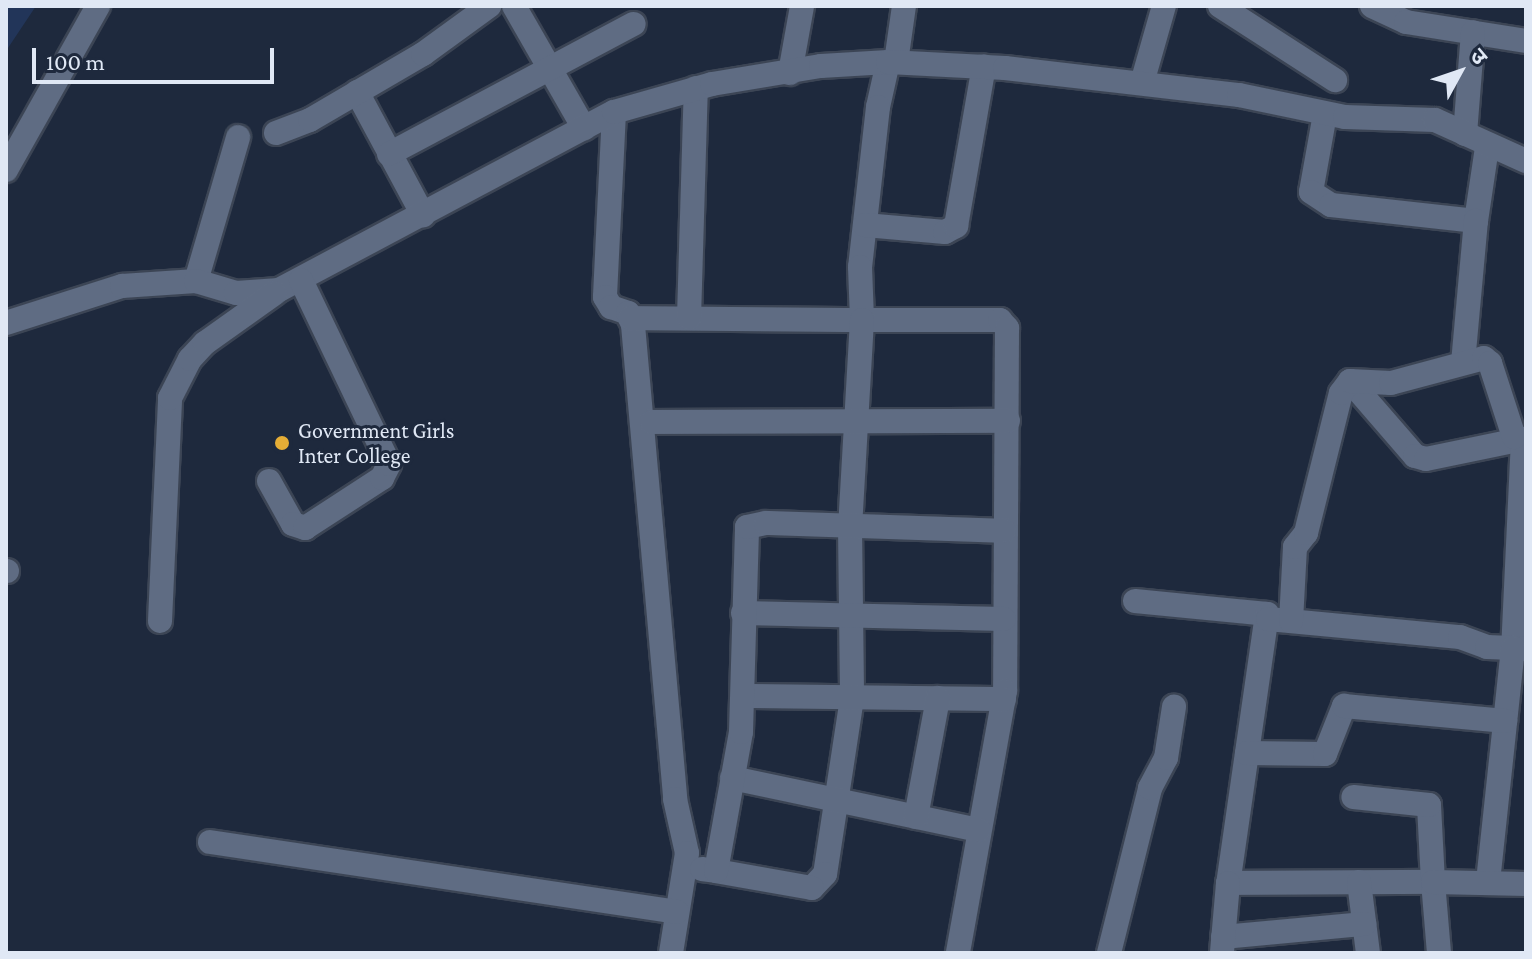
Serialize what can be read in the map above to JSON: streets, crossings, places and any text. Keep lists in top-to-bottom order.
{
  "places": ["Government Girls Inter College"],
  "scale_bar": "100 m",
  "north": "top right"
}
